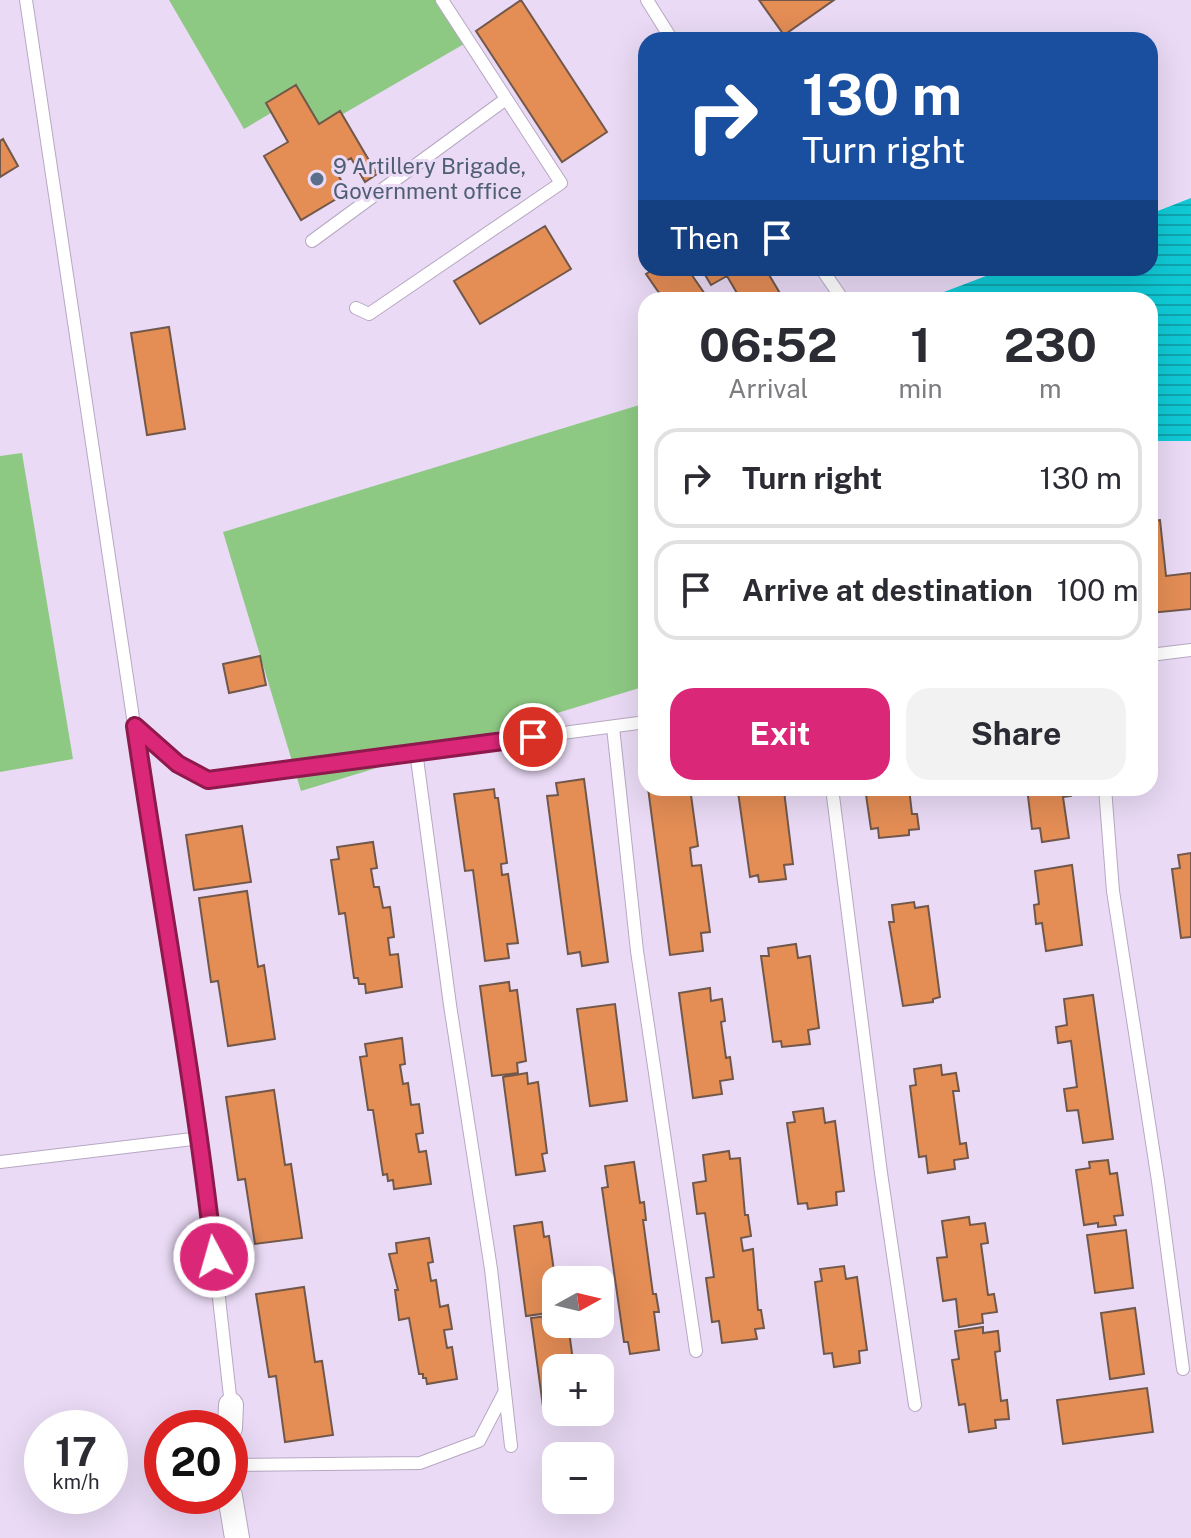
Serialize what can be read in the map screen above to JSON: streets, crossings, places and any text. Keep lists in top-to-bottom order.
{
  "places": ["9 Artillery Brigade, Government office"],
  "north": "right",
  "page": {
    "turn": ["130 m", "Turn right"],
    "then": "Then",
    "eta": [
      "06:52",
      "Arrival",
      "1",
      "min",
      "230",
      "m"
    ],
    "list": [
      {
        "name": "Turn right",
        "value": "130 m"
      },
      {
        "name": "Arrive at destination",
        "value": "100 m"
      }
    ],
    "buttons": ["Exit", "Share"],
    "map_buttons": ["+", "−"],
    "speed": "17 km/h",
    "limit": "20"
  }
}
